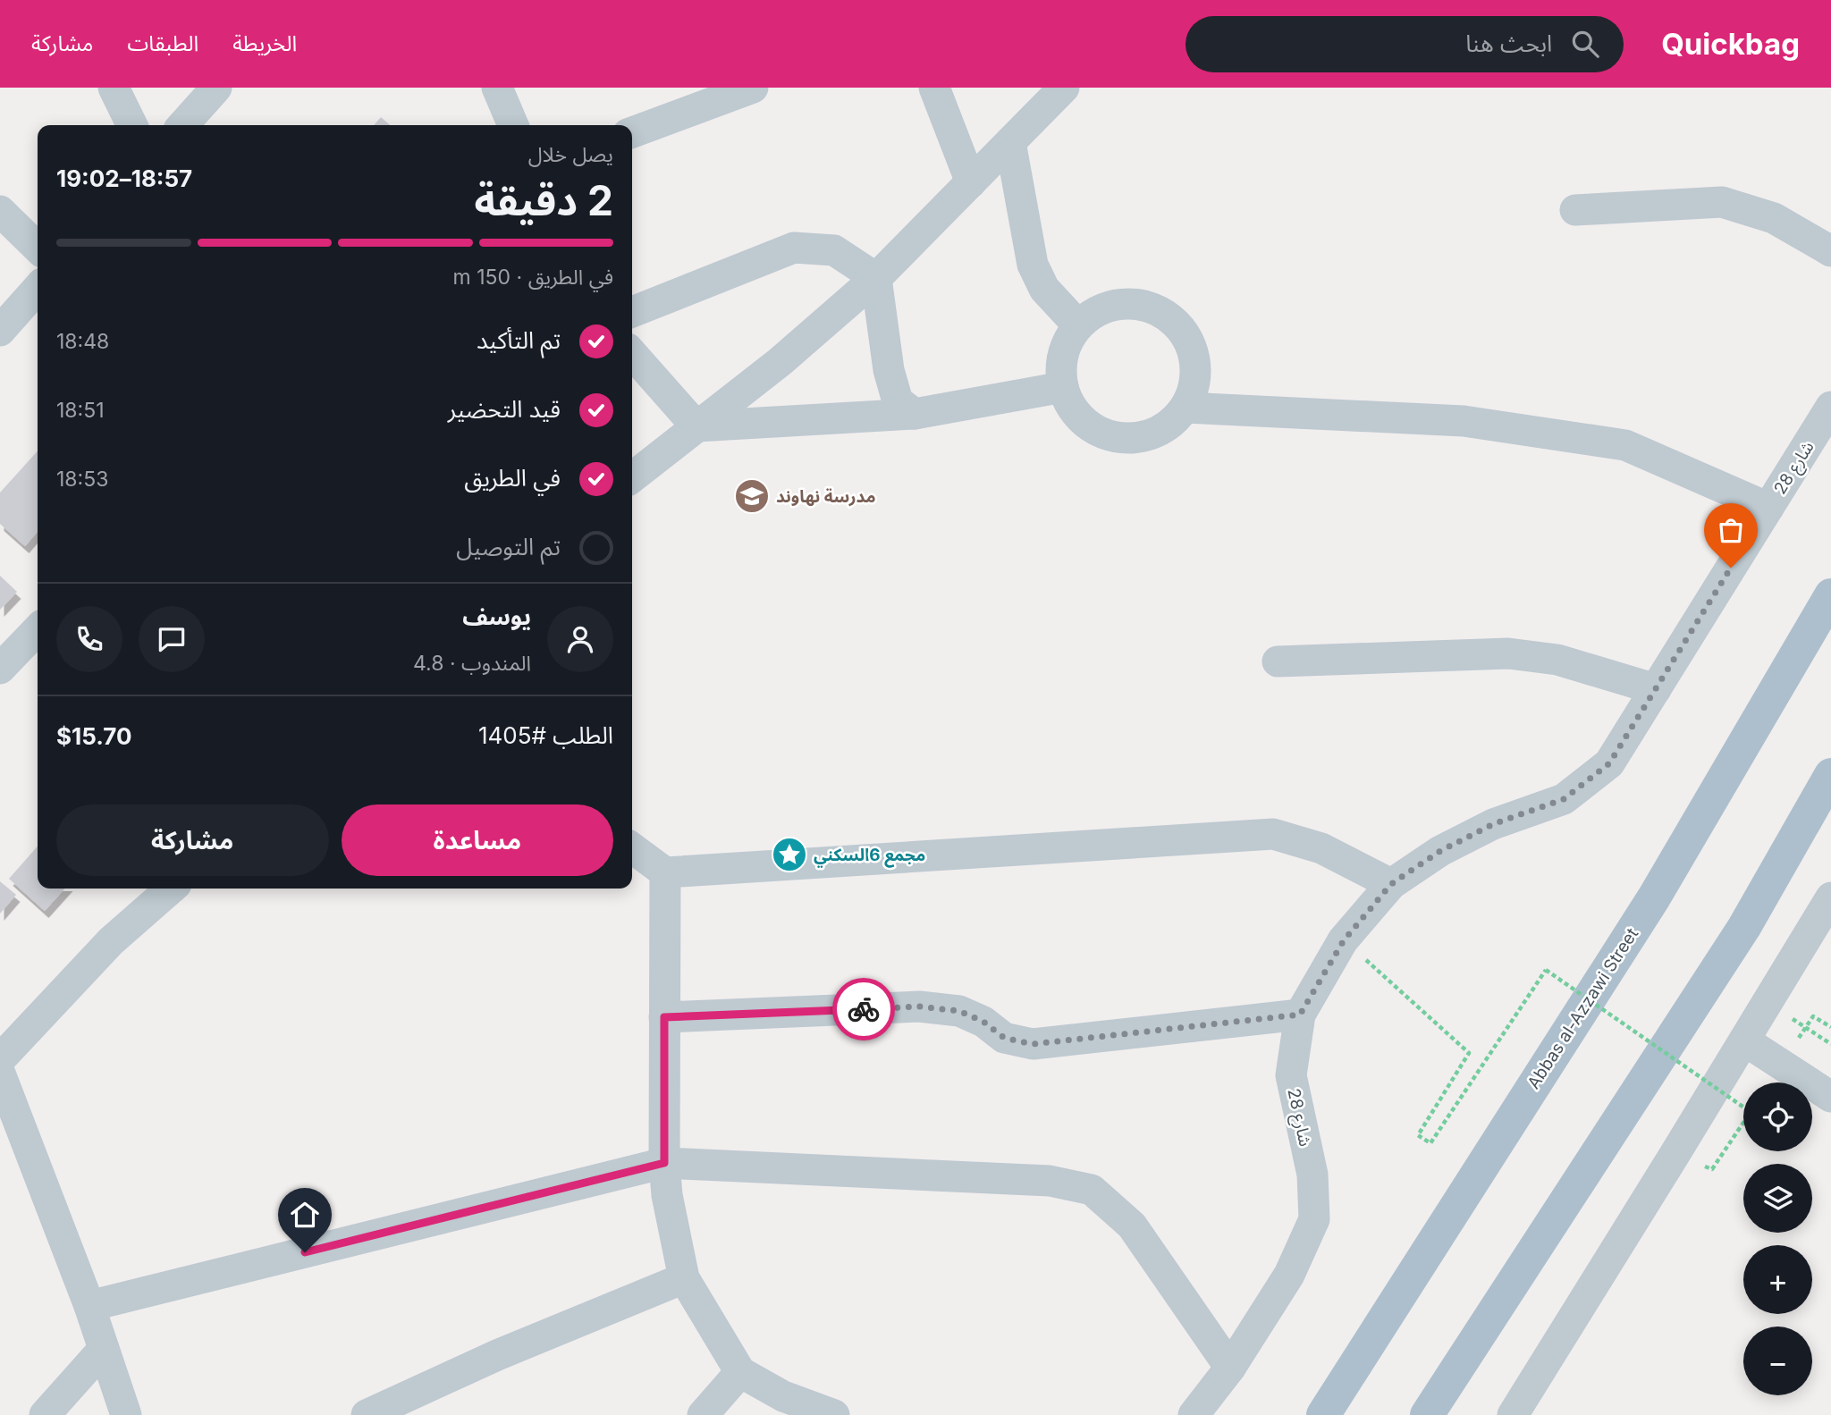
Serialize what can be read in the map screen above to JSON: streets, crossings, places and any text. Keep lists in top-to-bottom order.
{
  "streets": {
    "main road": ["Abbas al-Azzawi Street"],
    "street": ["شارع 28"]
  },
  "places": {
    "school or university": ["مدرسة نهاوند"],
    "place": ["مجمع 6السكني"]
  },
  "page": {
    "header": "Quickbag",
    "search": "ابحث هنا",
    "nav": ["الخريطة", "الطبقات", "مشاركة"],
    "heading": ["2 دقيقة", "يصل خلال", "18:57–19:02"],
    "panel": [
      "يوسف",
      "المندوب · 4.8",
      "الطلب #1405",
      "$15.70"
    ],
    "bar": "في الطريق · 150 m",
    "list": [
      ["تم التأكيد", "18:48"],
      ["قيد التحضير", "18:51"],
      ["في الطريق", "18:53"],
      "تم التوصيل"
    ],
    "buttons": ["مساعدة", "مشاركة"],
    "map_buttons": ["+", "−"]
  }
}
